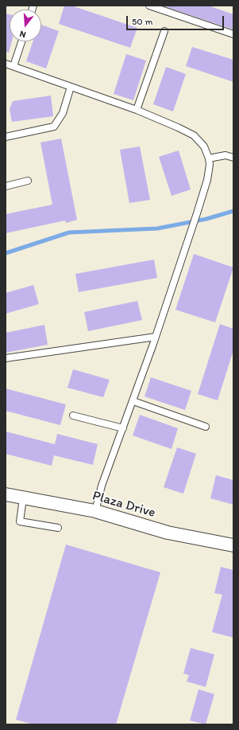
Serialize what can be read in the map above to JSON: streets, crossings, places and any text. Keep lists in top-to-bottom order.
{
  "streets": {
    "street": ["Plaza Drive"]
  },
  "scale_bar": "50 m",
  "north": "bottom"
}
